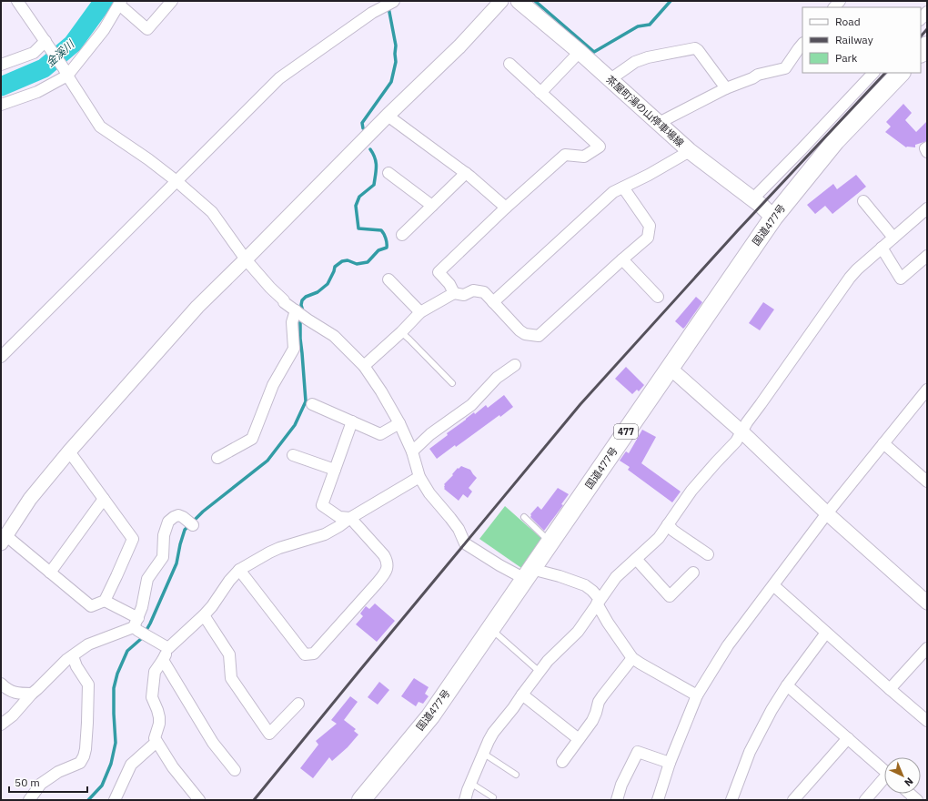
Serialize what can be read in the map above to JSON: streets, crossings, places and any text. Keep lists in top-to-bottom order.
{
  "streets": {
    "highway": ["国道477号", "477"],
    "main road": ["茶屋町湯の山停車場線"]
  },
  "crossings": [
    ["茶屋町湯の山停車場線", "国道477号"]
  ],
  "water": ["金溪川"],
  "legend": ["Road", "Railway", "Park"],
  "scale_bar": "50 m",
  "north": "bottom right"
}
